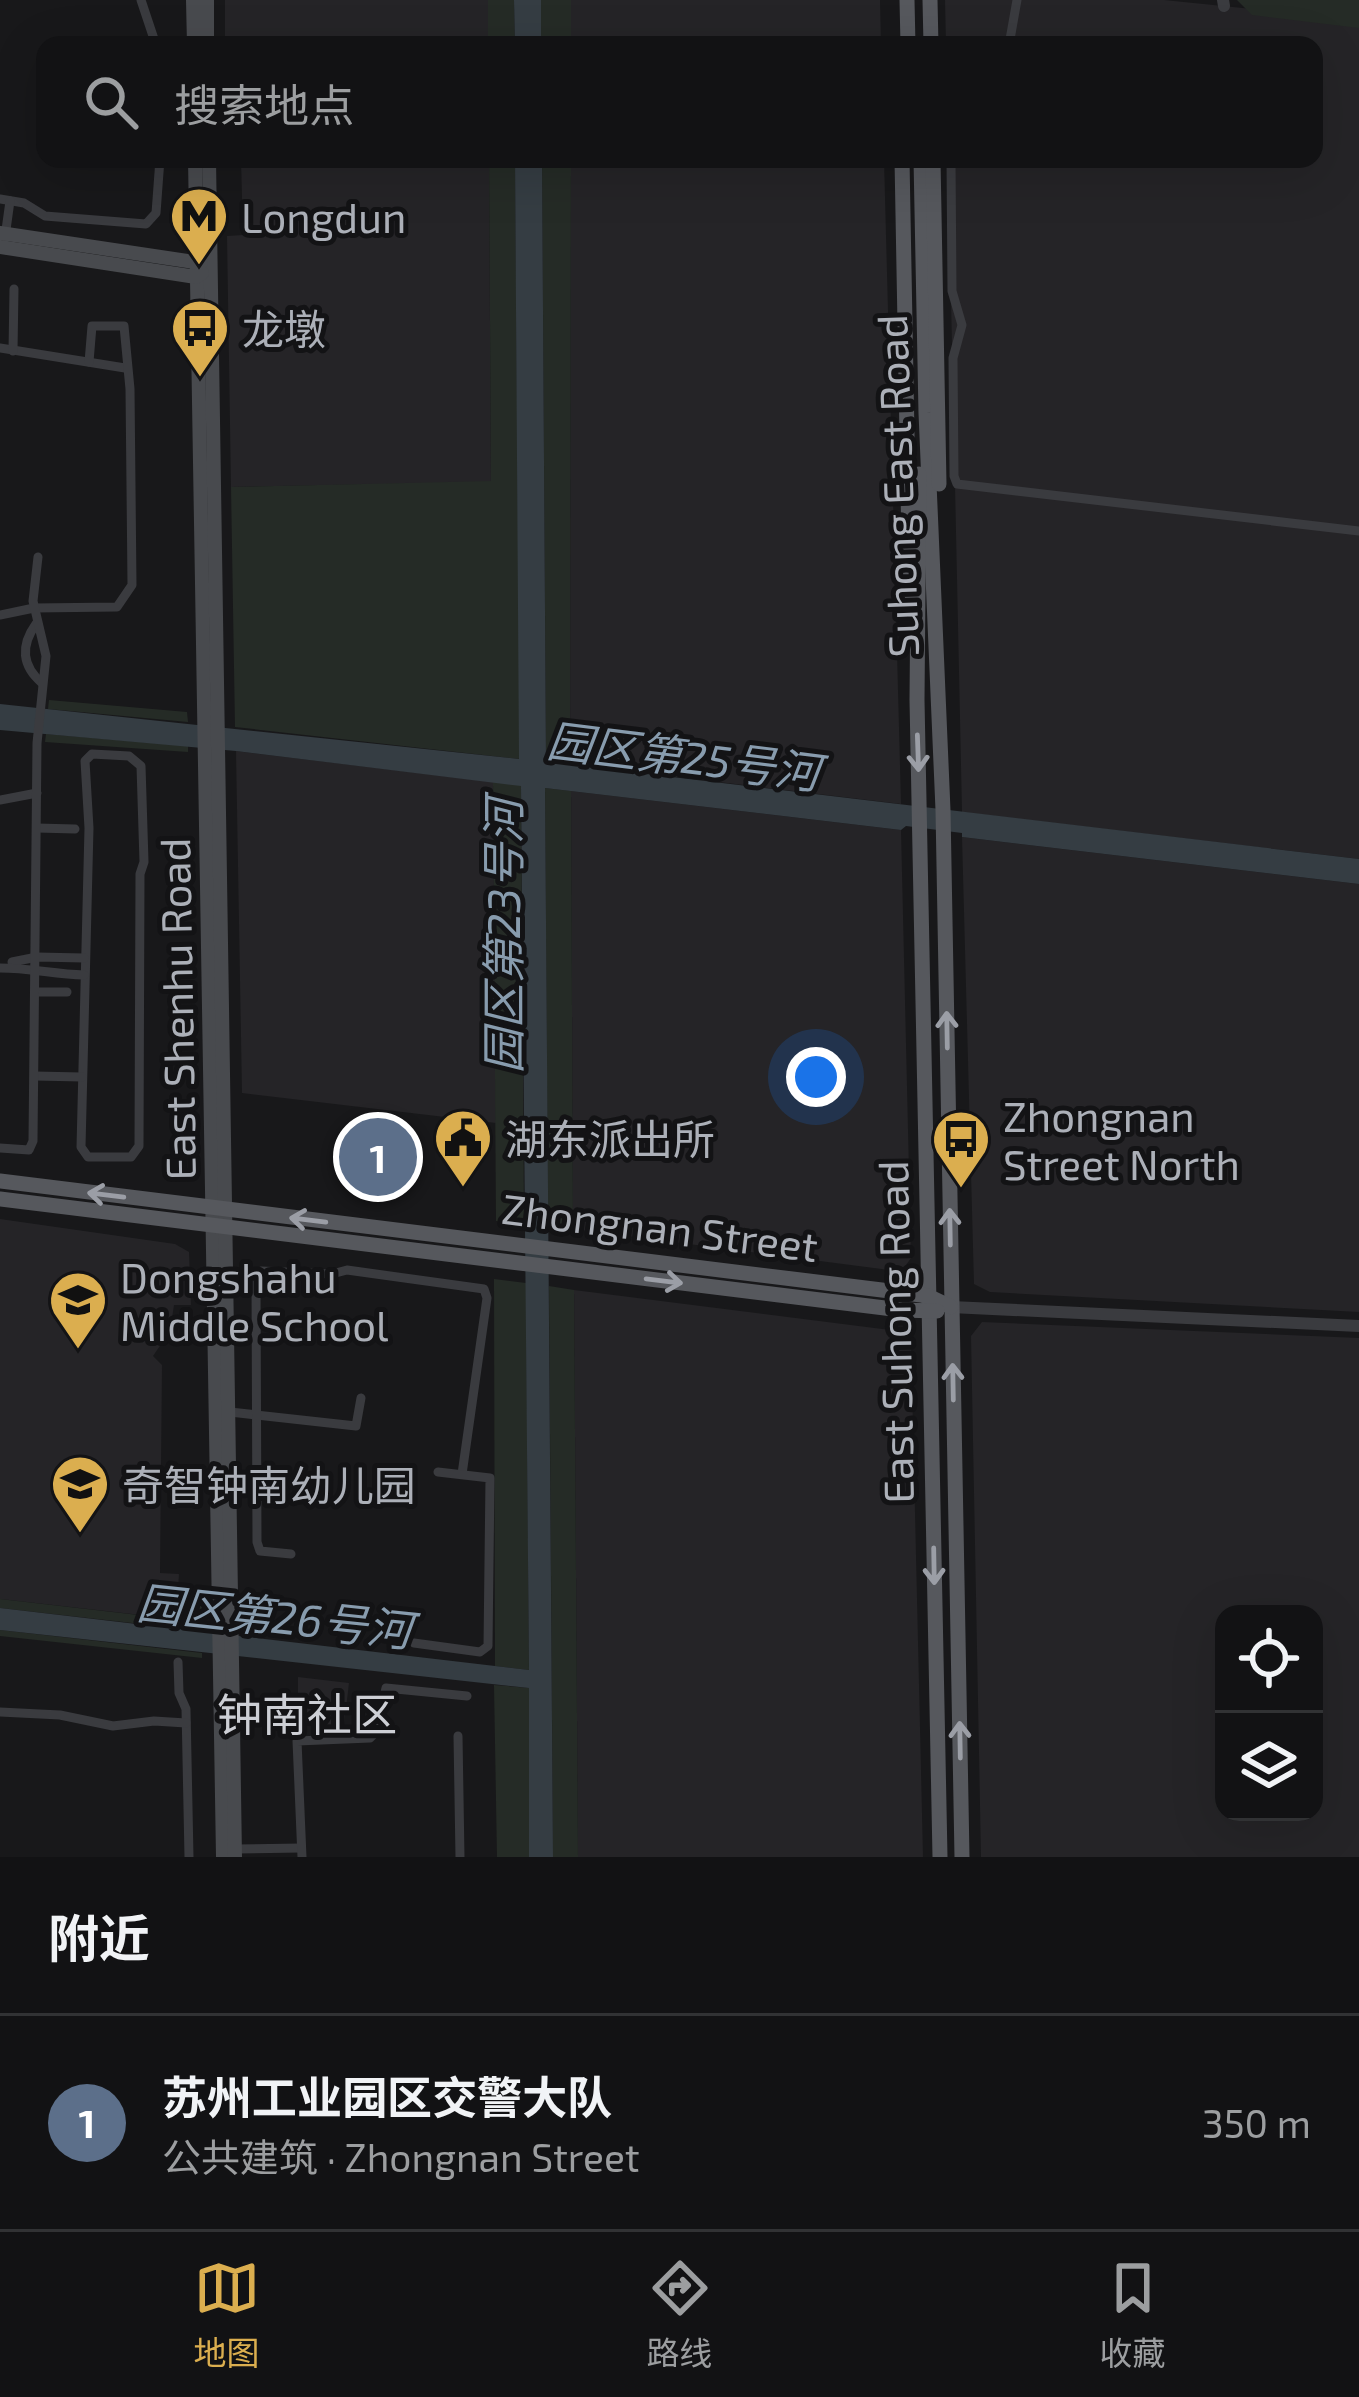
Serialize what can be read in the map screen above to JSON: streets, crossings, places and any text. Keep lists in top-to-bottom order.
{
  "streets": {
    "main road": [
      "Suhong East Road",
      "East Shenhu Road",
      "Zhongnan Street",
      "East Suhong Road"
    ]
  },
  "crossings": [
    ["Suhong East Road", "East Suhong Road"],
    ["East Shenhu Road", "Zhongnan Street"],
    ["Zhongnan Street", "East Suhong Road"]
  ],
  "districts": ["钟南社区"],
  "water": ["园区第25号河", "园区第23号河", "园区第26号河"],
  "places": {
    "metro station": ["Longdun"],
    "bus stop": ["龙墩", "Zhongnan Street North"],
    "public building": ["湖东派出所"],
    "school or university": ["Dongshahu Middle School", "奇智钟南幼儿园"]
  },
  "page": {
    "search": "搜索地点",
    "pins": "1",
    "heading": "附近",
    "list": [
      {
        "mark": "1",
        "name": "苏州工业园区交警大队",
        "note": "公共建筑 · Zhongnan Street",
        "value": "350 m"
      }
    ],
    "nav": ["地图", "路线", "收藏"]
  }
}
